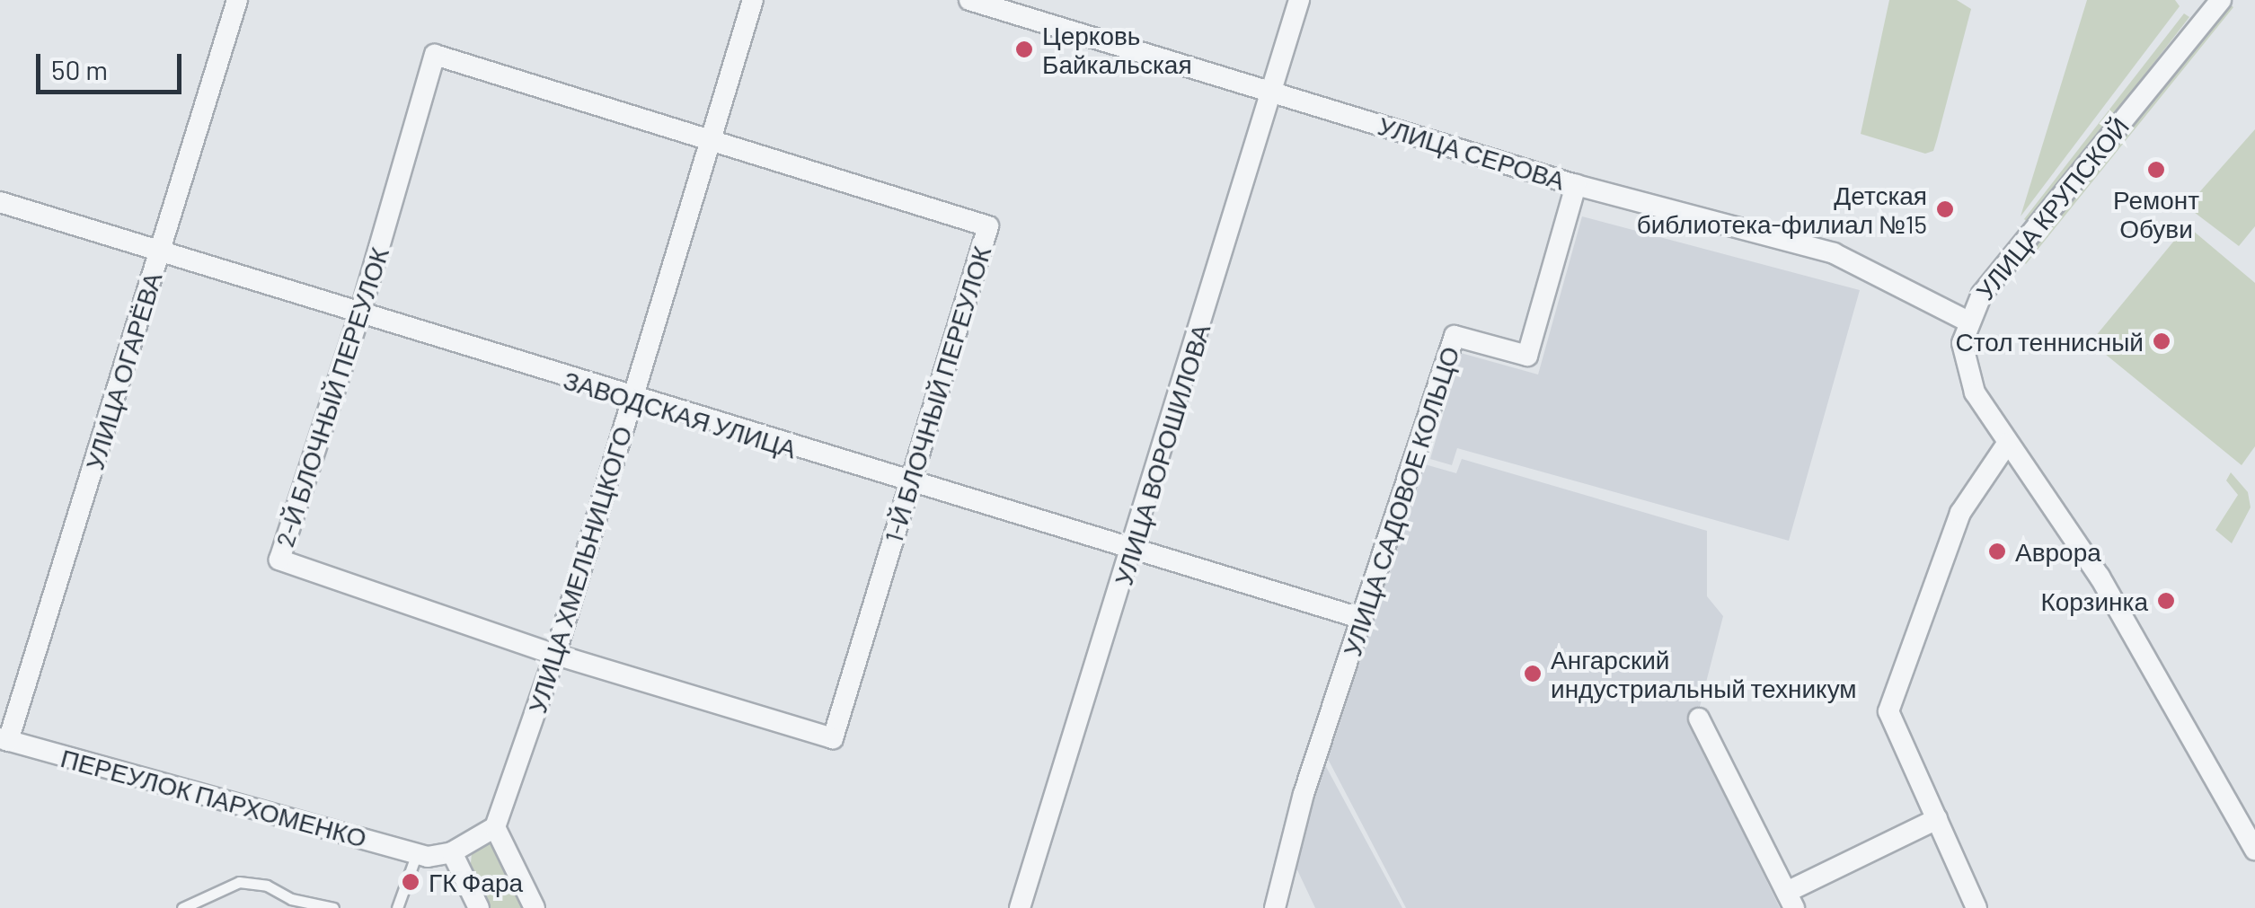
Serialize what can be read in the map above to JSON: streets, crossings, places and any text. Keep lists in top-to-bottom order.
{
  "streets": {
    "street": [
      "УЛИЦА СЕРОВА",
      "УЛИЦА КРУПСКОЙ",
      "УЛИЦА ОГАРЁВА",
      "1-Й БЛОЧНЫЙ ПЕРЕУЛОК",
      "2-Й БЛОЧНЫЙ ПЕРЕУЛОК",
      "ЗАВОДСКАЯ УЛИЦА",
      "УЛИЦА ВОРОШИЛОВА",
      "УЛИЦА САДОВОЕ КОЛЬЦО",
      "УЛИЦА ХМЕЛЬНИЦКОГО",
      "ПЕРЕУЛОК ПАРХОМЕНКО"
    ]
  },
  "crossings": [
    ["УЛИЦА СЕРОВА", "УЛИЦА КРУПСКОЙ"],
    ["УЛИЦА СЕРОВА", "УЛИЦА ВОРОШИЛОВА"],
    ["УЛИЦА СЕРОВА", "УЛИЦА САДОВОЕ КОЛЬЦО"],
    ["УЛИЦА ОГАРЁВА", "ЗАВОДСКАЯ УЛИЦА"],
    ["УЛИЦА ОГАРЁВА", "ПЕРЕУЛОК ПАРХОМЕНКО"],
    ["1-Й БЛОЧНЫЙ ПЕРЕУЛОК", "2-Й БЛОЧНЫЙ ПЕРЕУЛОК"],
    ["1-Й БЛОЧНЫЙ ПЕРЕУЛОК", "ЗАВОДСКАЯ УЛИЦА"],
    ["1-Й БЛОЧНЫЙ ПЕРЕУЛОК", "УЛИЦА ХМЕЛЬНИЦКОГО"],
    ["2-Й БЛОЧНЫЙ ПЕРЕУЛОК", "ЗАВОДСКАЯ УЛИЦА"],
    ["2-Й БЛОЧНЫЙ ПЕРЕУЛОК", "УЛИЦА ХМЕЛЬНИЦКОГО"],
    ["ЗАВОДСКАЯ УЛИЦА", "УЛИЦА ВОРОШИЛОВА"],
    ["ЗАВОДСКАЯ УЛИЦА", "УЛИЦА САДОВОЕ КОЛЬЦО"],
    ["ЗАВОДСКАЯ УЛИЦА", "УЛИЦА ХМЕЛЬНИЦКОГО"]
  ],
  "places": [
    "Церковь Байкальская",
    "Ремонт Обуви",
    "Детская библиотека-филиал №15",
    "Стол теннисный",
    "Аврора",
    "Корзинка",
    "Ангарский индустриальный техникум",
    "ГК Фара"
  ],
  "scale_bar": "50 m"
}
